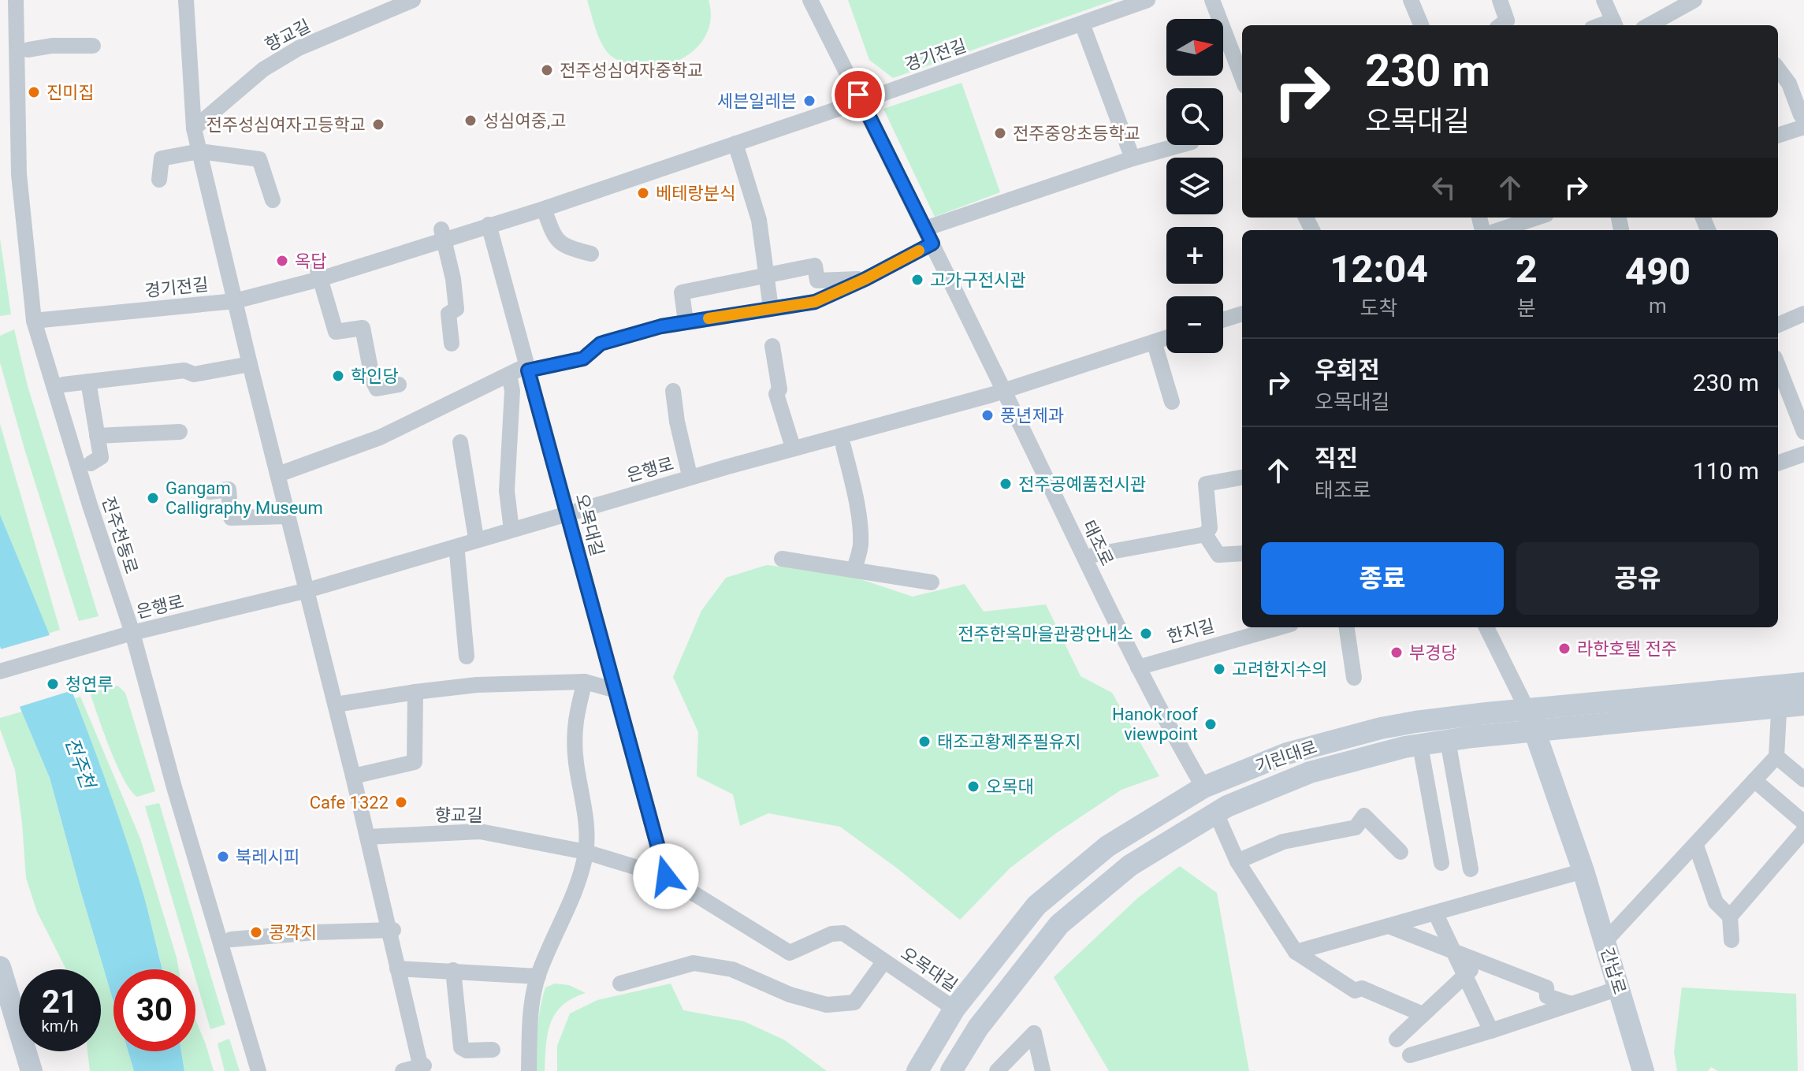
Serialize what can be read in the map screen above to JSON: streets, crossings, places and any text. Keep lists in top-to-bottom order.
{
  "streets": {
    "street": [
      "향교길",
      "경기전길",
      "은행로",
      "오목대길",
      "전주천동로",
      "태조로",
      "한지길",
      "기린대로",
      "간납로"
    ]
  },
  "crossings": [
    ["향교길", "오목대길"],
    ["경기전길", "오목대길"],
    ["경기전길", "전주천동로"],
    ["경기전길", "태조로"],
    ["은행로", "오목대길"],
    ["은행로", "전주천동로"],
    ["은행로", "태조로"],
    ["오목대길", "기린대로"],
    ["태조로", "한지길"],
    ["태조로", "기린대로"],
    ["기린대로", "간납로"]
  ],
  "water": ["전주천"],
  "places": [
    "전주성심여자중학교",
    "진미집",
    "세븐일레븐",
    "성심여중,고",
    "전주성심여자고등학교",
    "전주중앙초등학교",
    "베테랑분식",
    "옥답",
    "고가구전시관",
    "학인당",
    "풍년제과",
    "전주공예품전시관",
    "Gangam Calligraphy Museum",
    "전주한옥마을관광안내소",
    "라한호텔 전주",
    "부경당",
    "고려한지수의",
    "청연루",
    "Hanok roof viewpoint",
    "태조고황제주필유지",
    "오목대",
    "Cafe 1322",
    "북레시피",
    "콩깍지"
  ],
  "north": "right",
  "page": {
    "map_buttons": ["+", "−"],
    "turn": ["230 m", "오목대길"],
    "eta": [
      "12:04",
      "도착",
      "2",
      "분",
      "490",
      "m"
    ],
    "list": [
      {
        "name": "우회전",
        "note": "오목대길",
        "value": "230 m"
      },
      {
        "name": "직진",
        "note": "태조로",
        "value": "110 m"
      }
    ],
    "buttons": ["종료", "공유"],
    "speed": "21 km/h",
    "limit": "30"
  }
}
